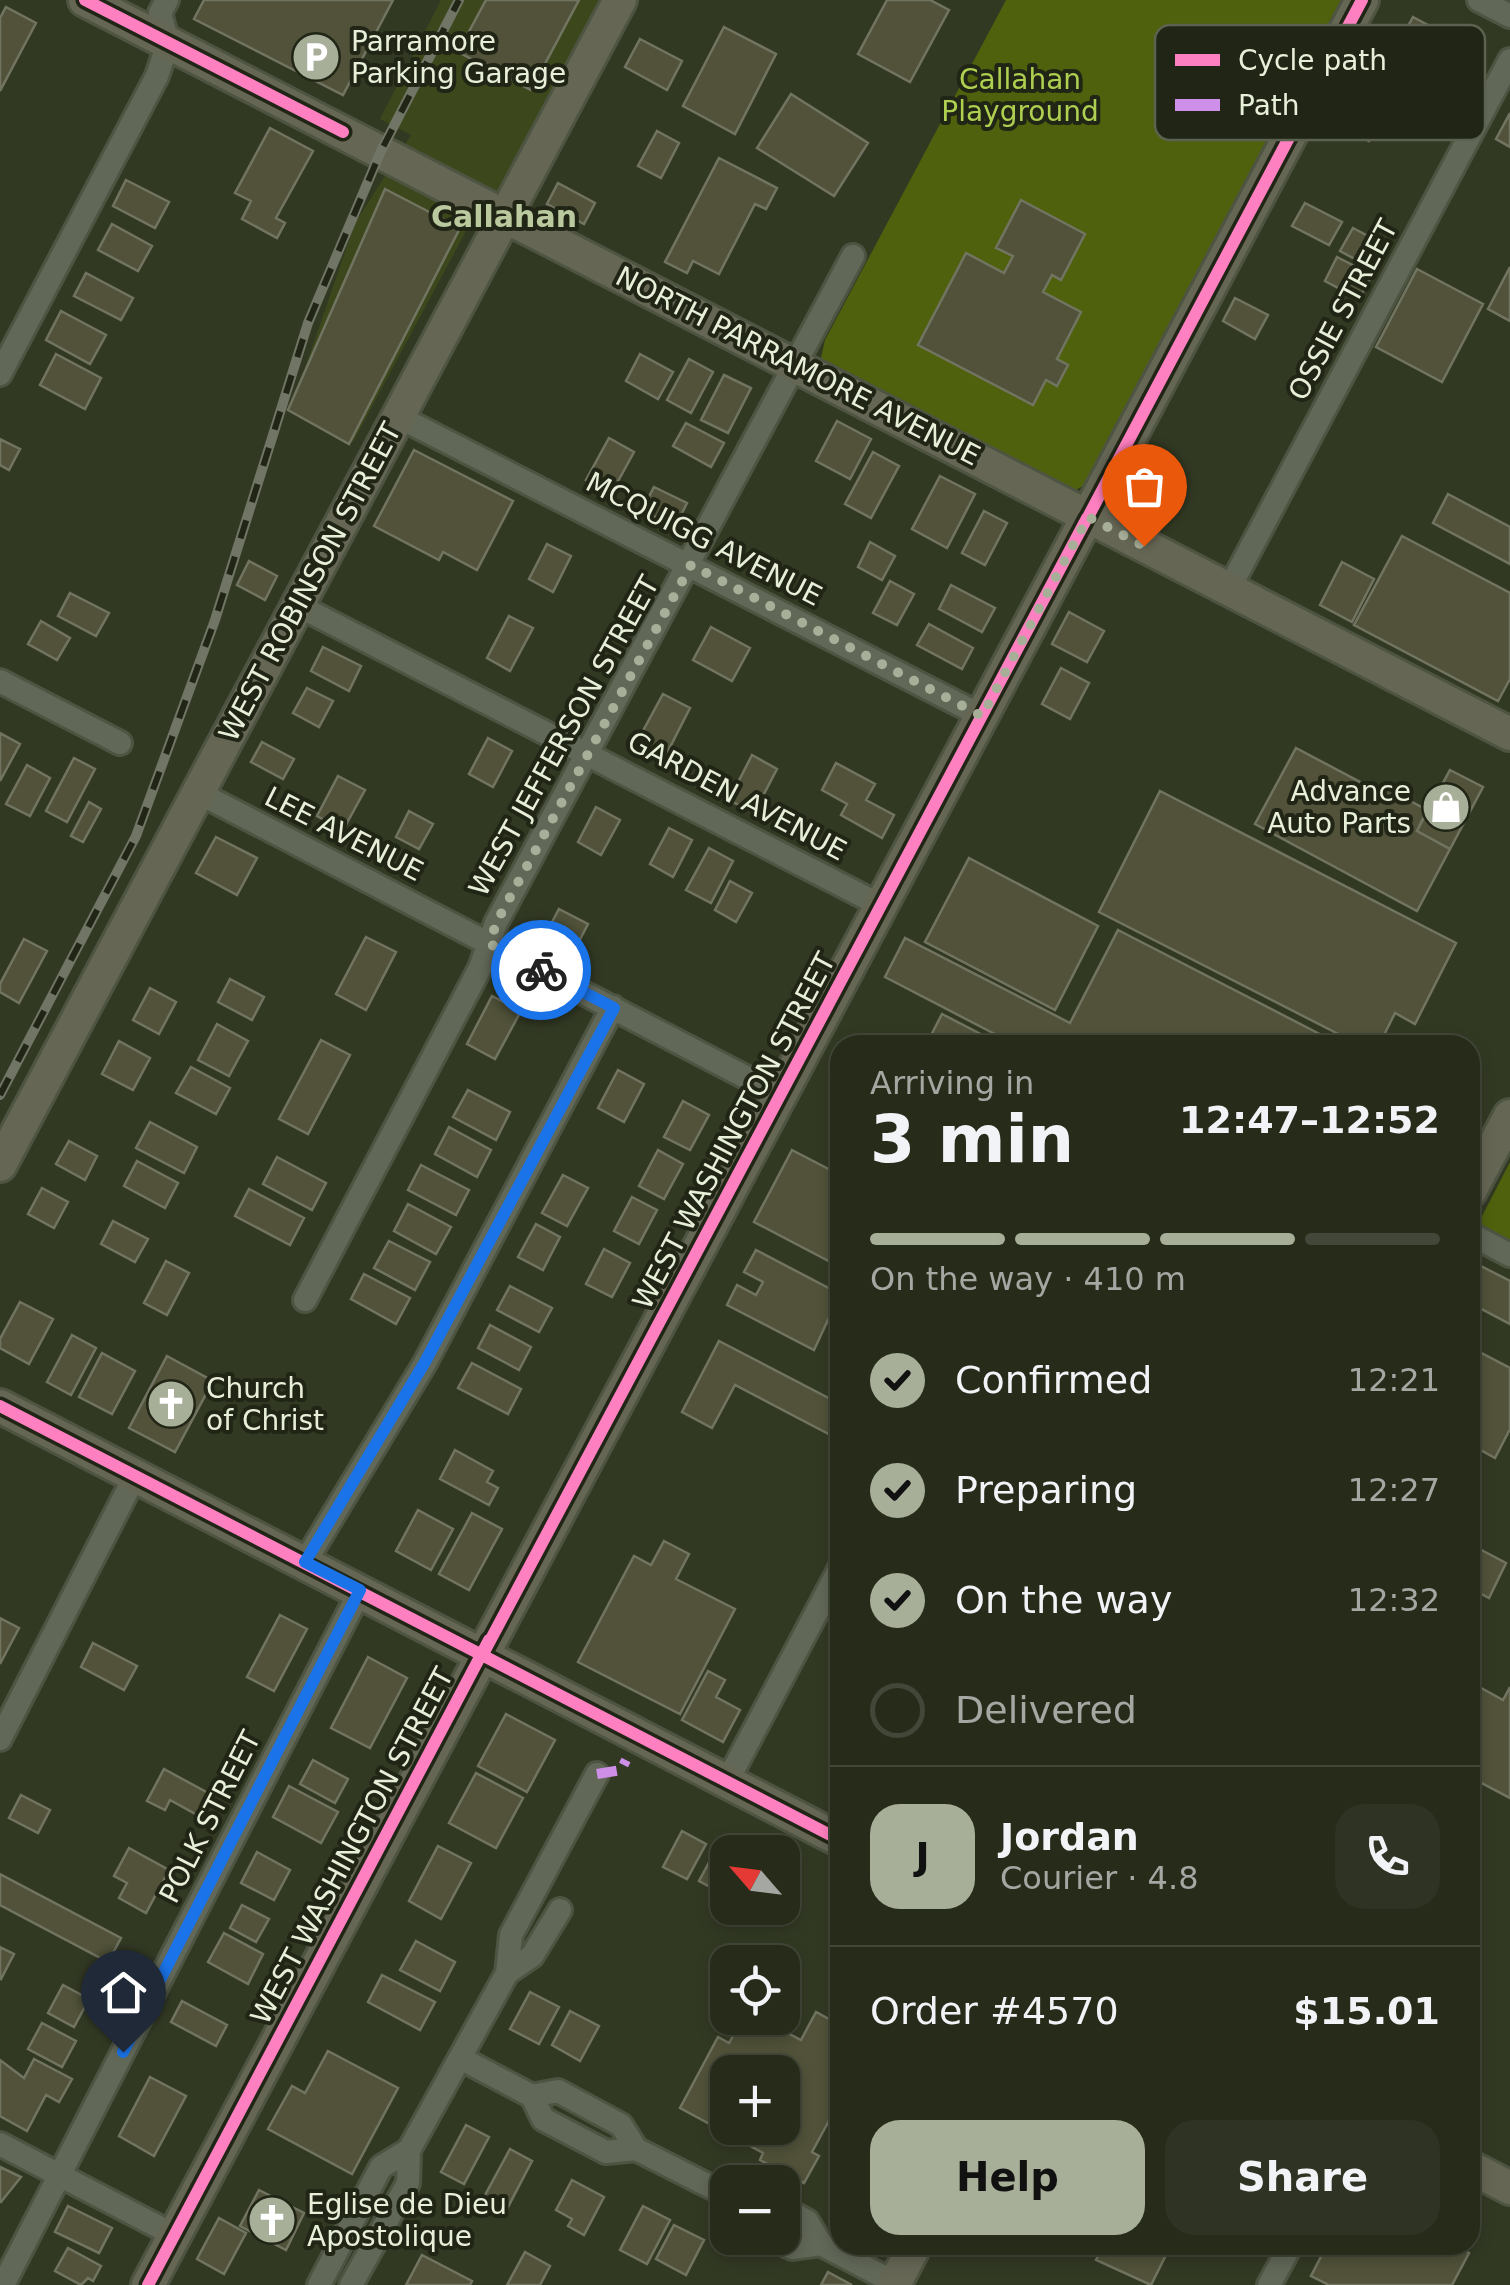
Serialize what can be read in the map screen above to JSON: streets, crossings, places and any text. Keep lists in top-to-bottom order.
{
  "streets": {
    "street": [
      "OSSIE STREET",
      "NORTH PARRAMORE AVENUE",
      "MCQUIGG AVENUE",
      "WEST ROBINSON STREET",
      "WEST JEFFERSON STREET",
      "GARDEN AVENUE",
      "LEE AVENUE",
      "WEST WASHINGTON STREET",
      "POLK STREET"
    ]
  },
  "crossings": [
    ["OSSIE STREET", "NORTH PARRAMORE AVENUE"],
    ["NORTH PARRAMORE AVENUE", "WEST ROBINSON STREET"],
    ["NORTH PARRAMORE AVENUE", "WEST JEFFERSON STREET"],
    ["NORTH PARRAMORE AVENUE", "WEST WASHINGTON STREET"],
    ["MCQUIGG AVENUE", "WEST ROBINSON STREET"],
    ["MCQUIGG AVENUE", "WEST JEFFERSON STREET"],
    ["MCQUIGG AVENUE", "WEST WASHINGTON STREET"],
    ["WEST ROBINSON STREET", "GARDEN AVENUE"],
    ["WEST ROBINSON STREET", "LEE AVENUE"],
    ["WEST JEFFERSON STREET", "GARDEN AVENUE"],
    ["WEST JEFFERSON STREET", "LEE AVENUE"],
    ["GARDEN AVENUE", "WEST WASHINGTON STREET"],
    ["LEE AVENUE", "WEST WASHINGTON STREET"]
  ],
  "districts": ["Callahan"],
  "parks": ["Callahan Playground"],
  "places": {
    "parking": ["Parramore Parking Garage"],
    "shop": ["Advance Auto Parts"],
    "church": ["Church of Christ", "Eglise de Dieu Apostolique"]
  },
  "legend": ["Cycle path", "Path"],
  "north": "top left",
  "page": {
    "heading": ["3 min", "Arriving in", "12:47–12:52"],
    "panel": [
      "Jordan",
      "Courier · 4.8",
      "Order #4570",
      "$15.01"
    ],
    "bar": "On the way · 410 m",
    "list": [
      ["Confirmed", "12:21"],
      ["Preparing", "12:27"],
      ["On the way", "12:32"],
      "Delivered"
    ],
    "round": "J",
    "map_buttons": ["+", "−"],
    "buttons": ["Help", "Share"]
  }
}
